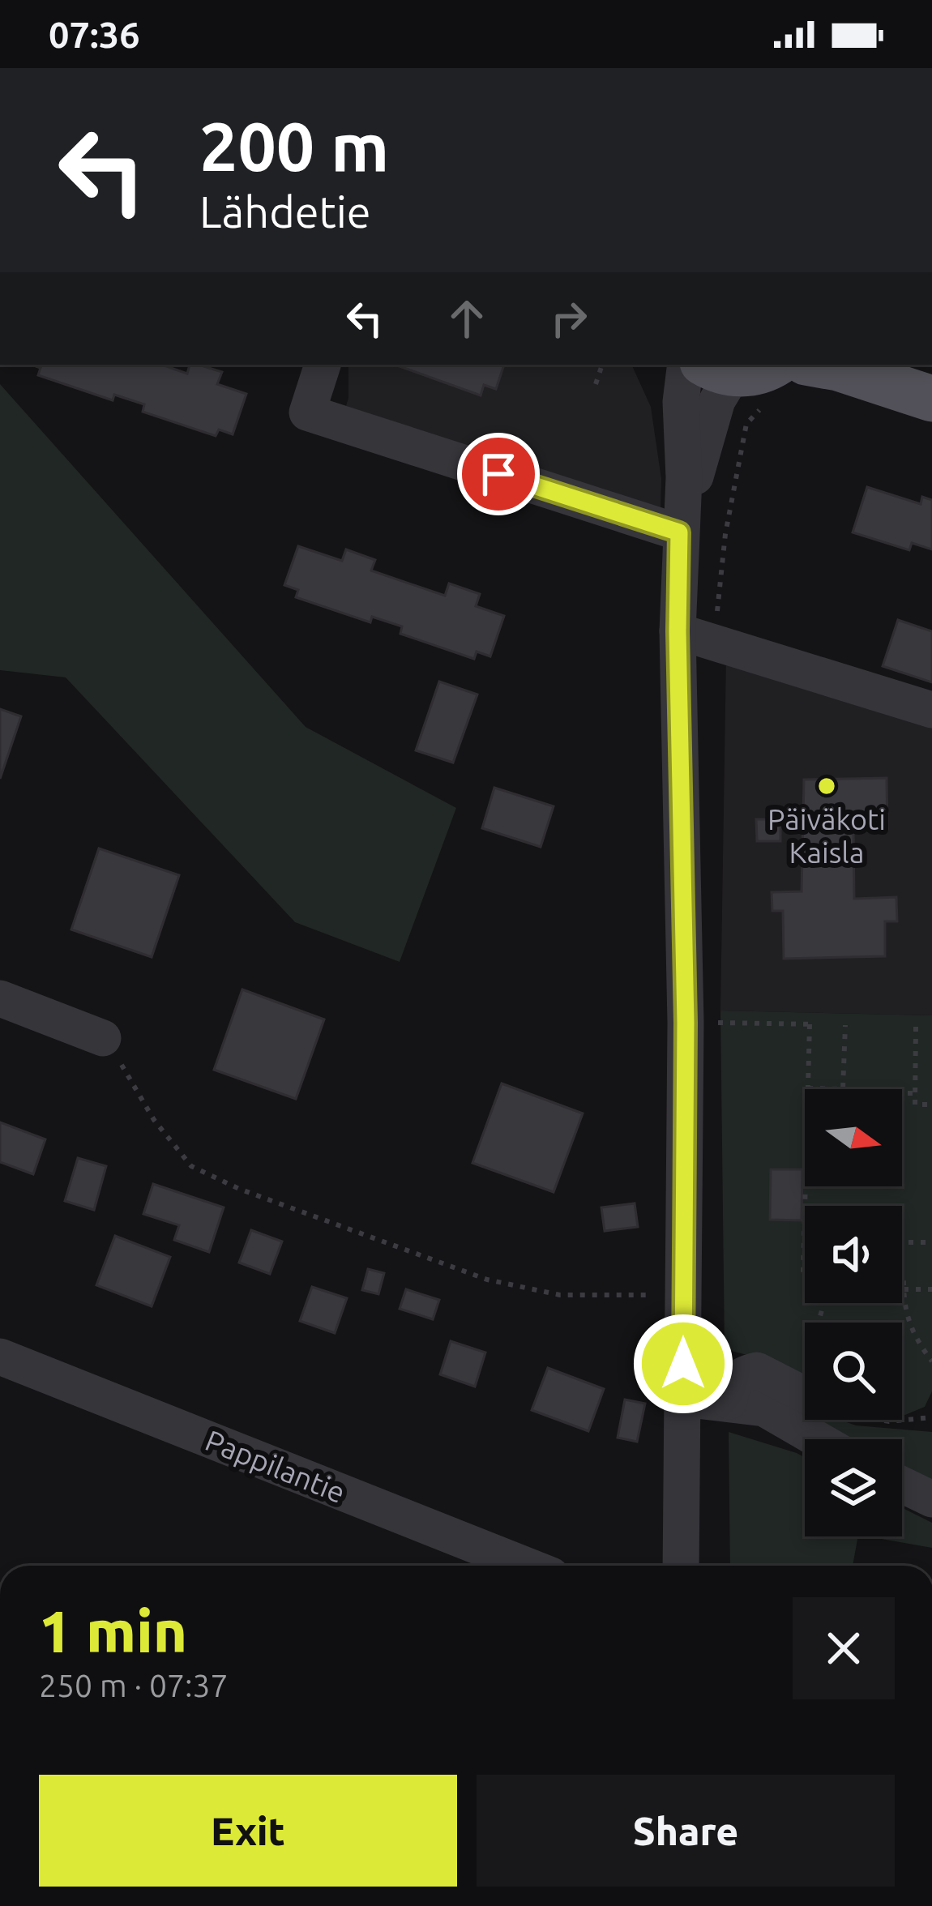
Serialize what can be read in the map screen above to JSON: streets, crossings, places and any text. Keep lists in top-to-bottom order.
{
  "streets": {
    "street": ["Pappilantie"]
  },
  "places": ["Päiväkoti Kaisla"],
  "north": "right",
  "page": {
    "status": "07:36",
    "turn": ["200 m", "Lähdetie"],
    "heading": ["1 min", "250 m · 07:37"],
    "buttons": ["Exit", "Share"]
  }
}
